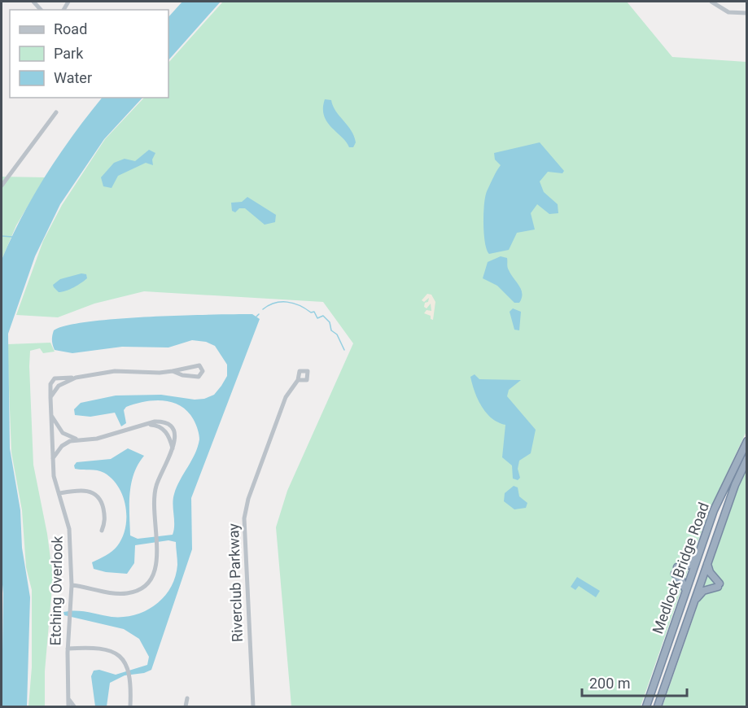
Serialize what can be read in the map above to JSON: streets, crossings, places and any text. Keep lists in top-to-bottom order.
{
  "streets": {
    "highway": ["Medlock Bridge Road"],
    "street": ["Riverclub Parkway", "Etching Overlook"]
  },
  "legend": ["Road", "Park", "Water"],
  "scale_bar": "200 m"
}
